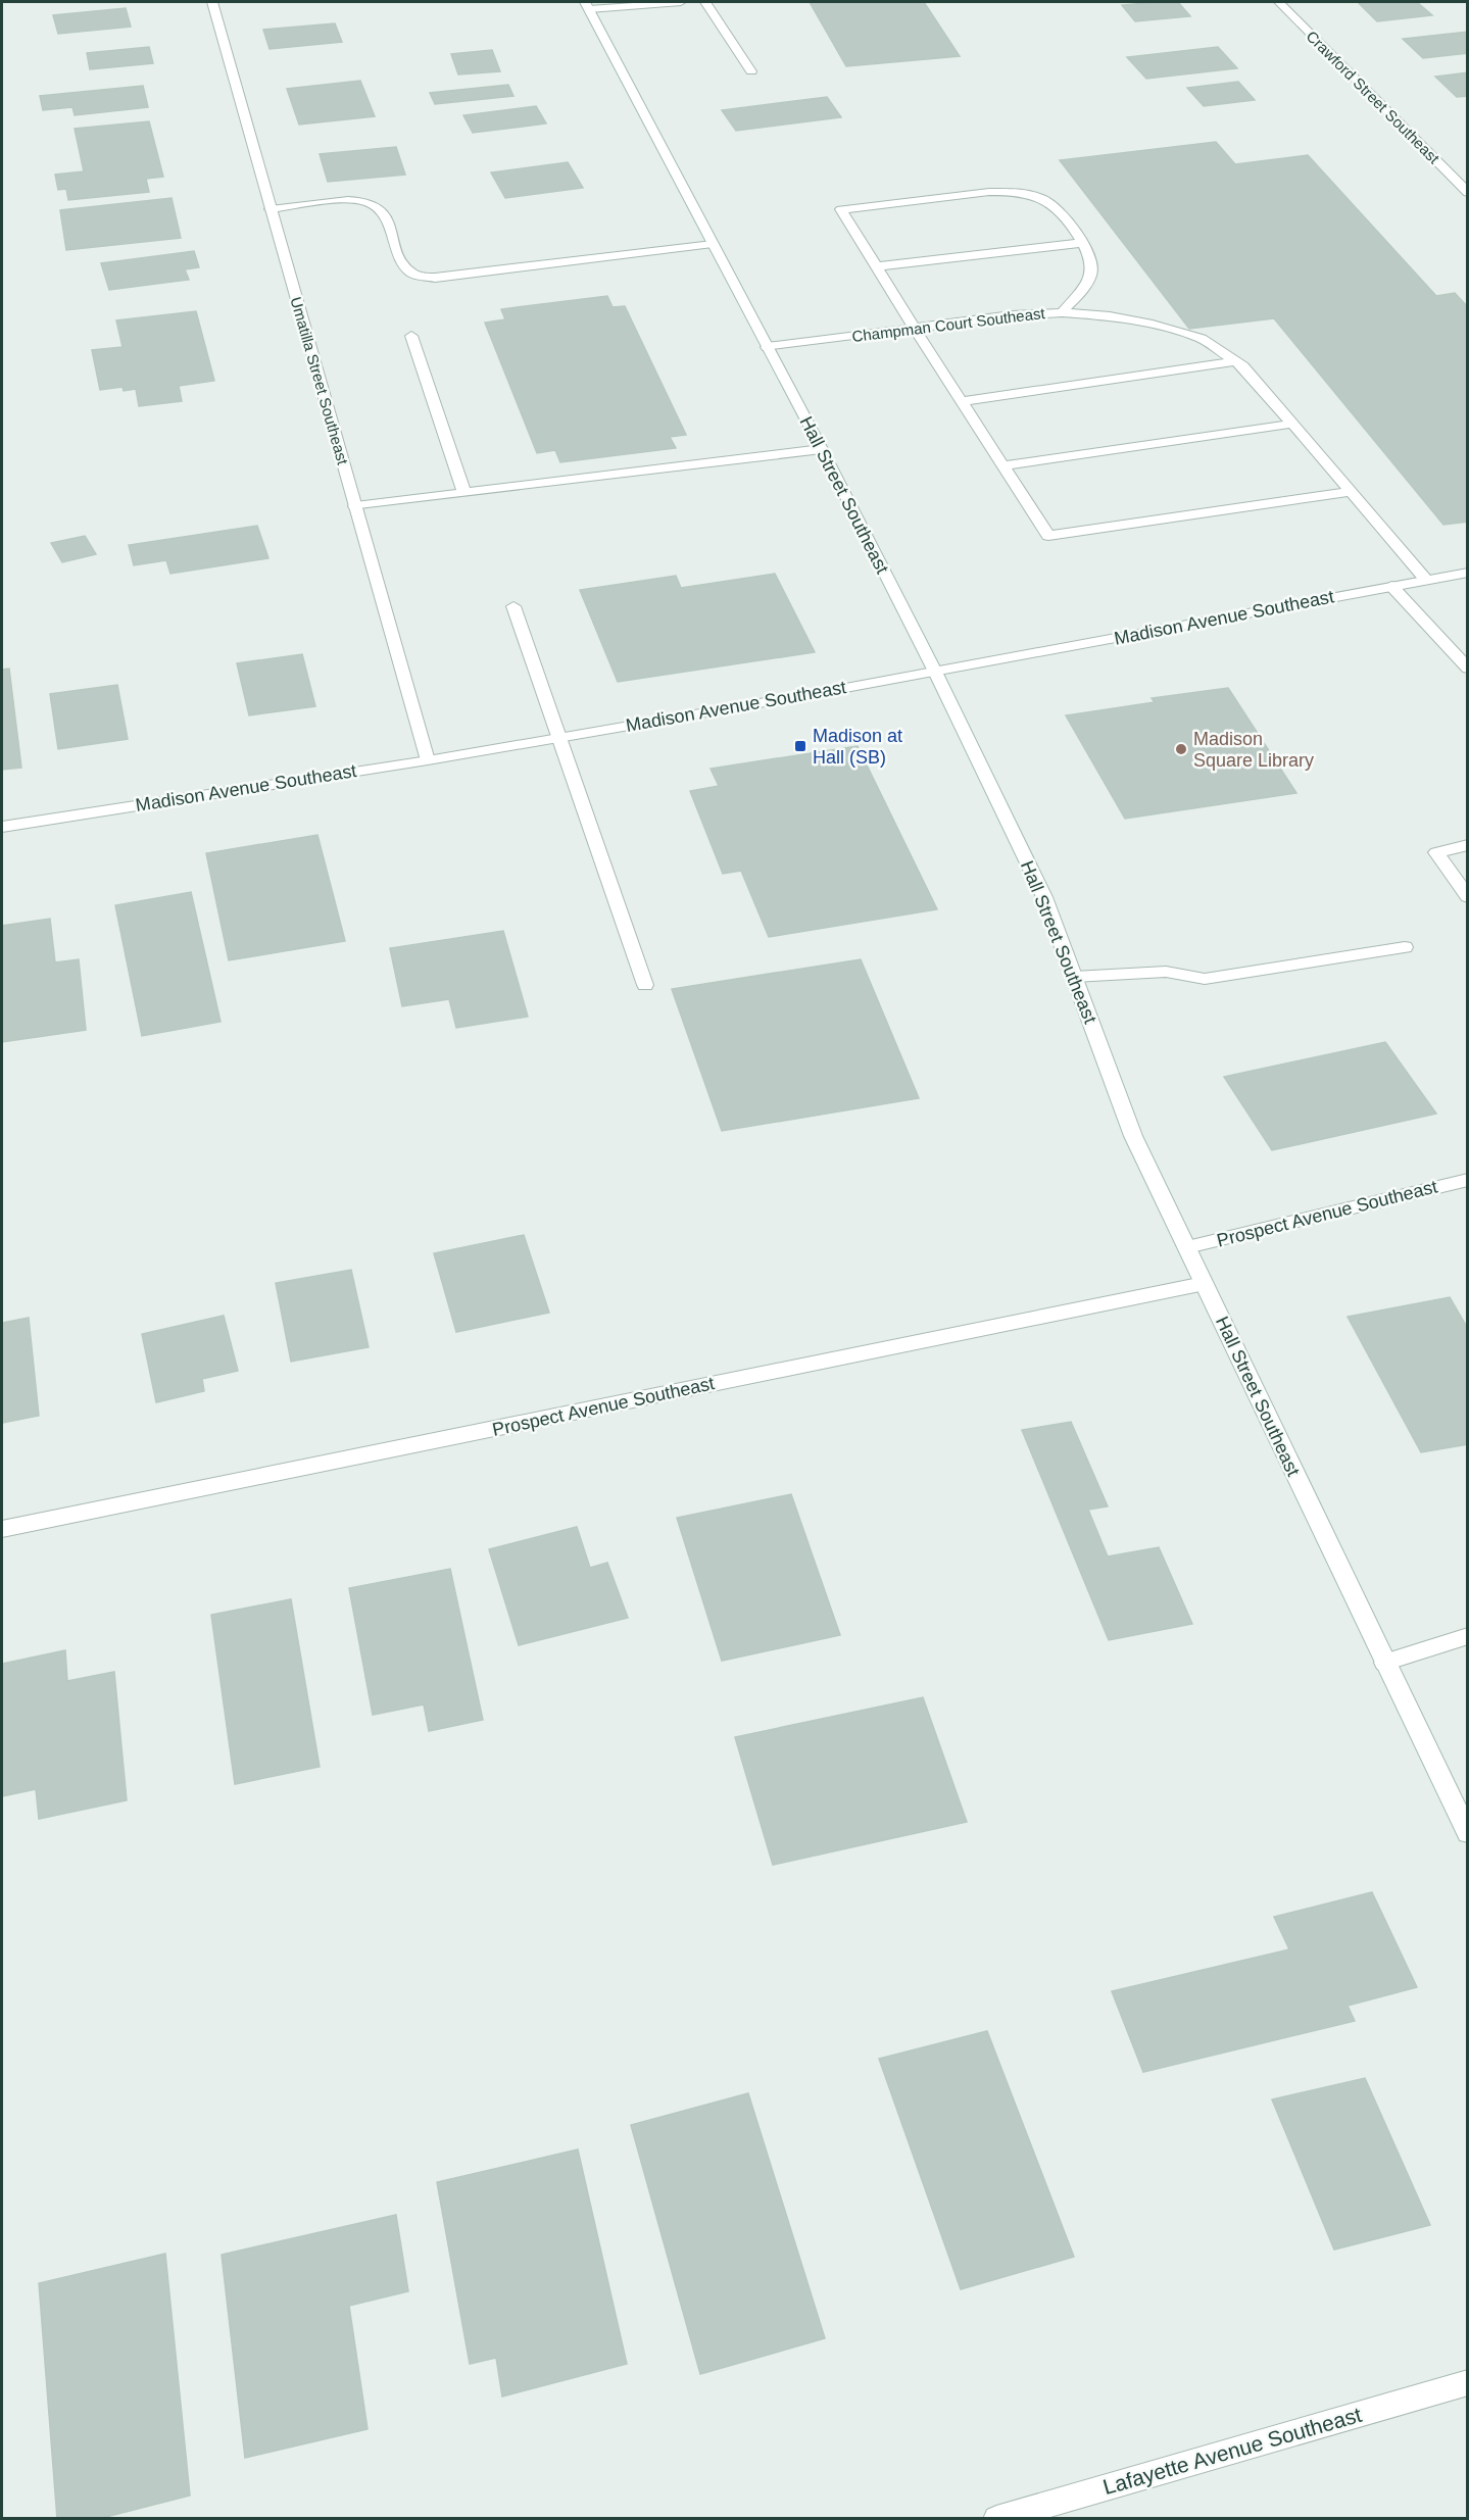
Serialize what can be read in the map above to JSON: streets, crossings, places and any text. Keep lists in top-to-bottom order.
{
  "streets": {
    "street": [
      "Crawford Street Southeast",
      "Champman Court Southeast",
      "Umatilla Street Southeast",
      "Hall Street Southeast",
      "Madison Avenue Southeast",
      "Prospect Avenue Southeast",
      "Lafayette Avenue Southeast"
    ]
  },
  "crossings": [
    ["Champman Court Southeast", "Hall Street Southeast"],
    ["Champman Court Southeast", "Madison Avenue Southeast"],
    ["Umatilla Street Southeast", "Madison Avenue Southeast"],
    ["Hall Street Southeast", "Madison Avenue Southeast"],
    ["Hall Street Southeast", "Prospect Avenue Southeast"]
  ],
  "places": {
    "transit": ["Madison at Hall (SB)"],
    "other": ["Madison Square Library"]
  }
}
